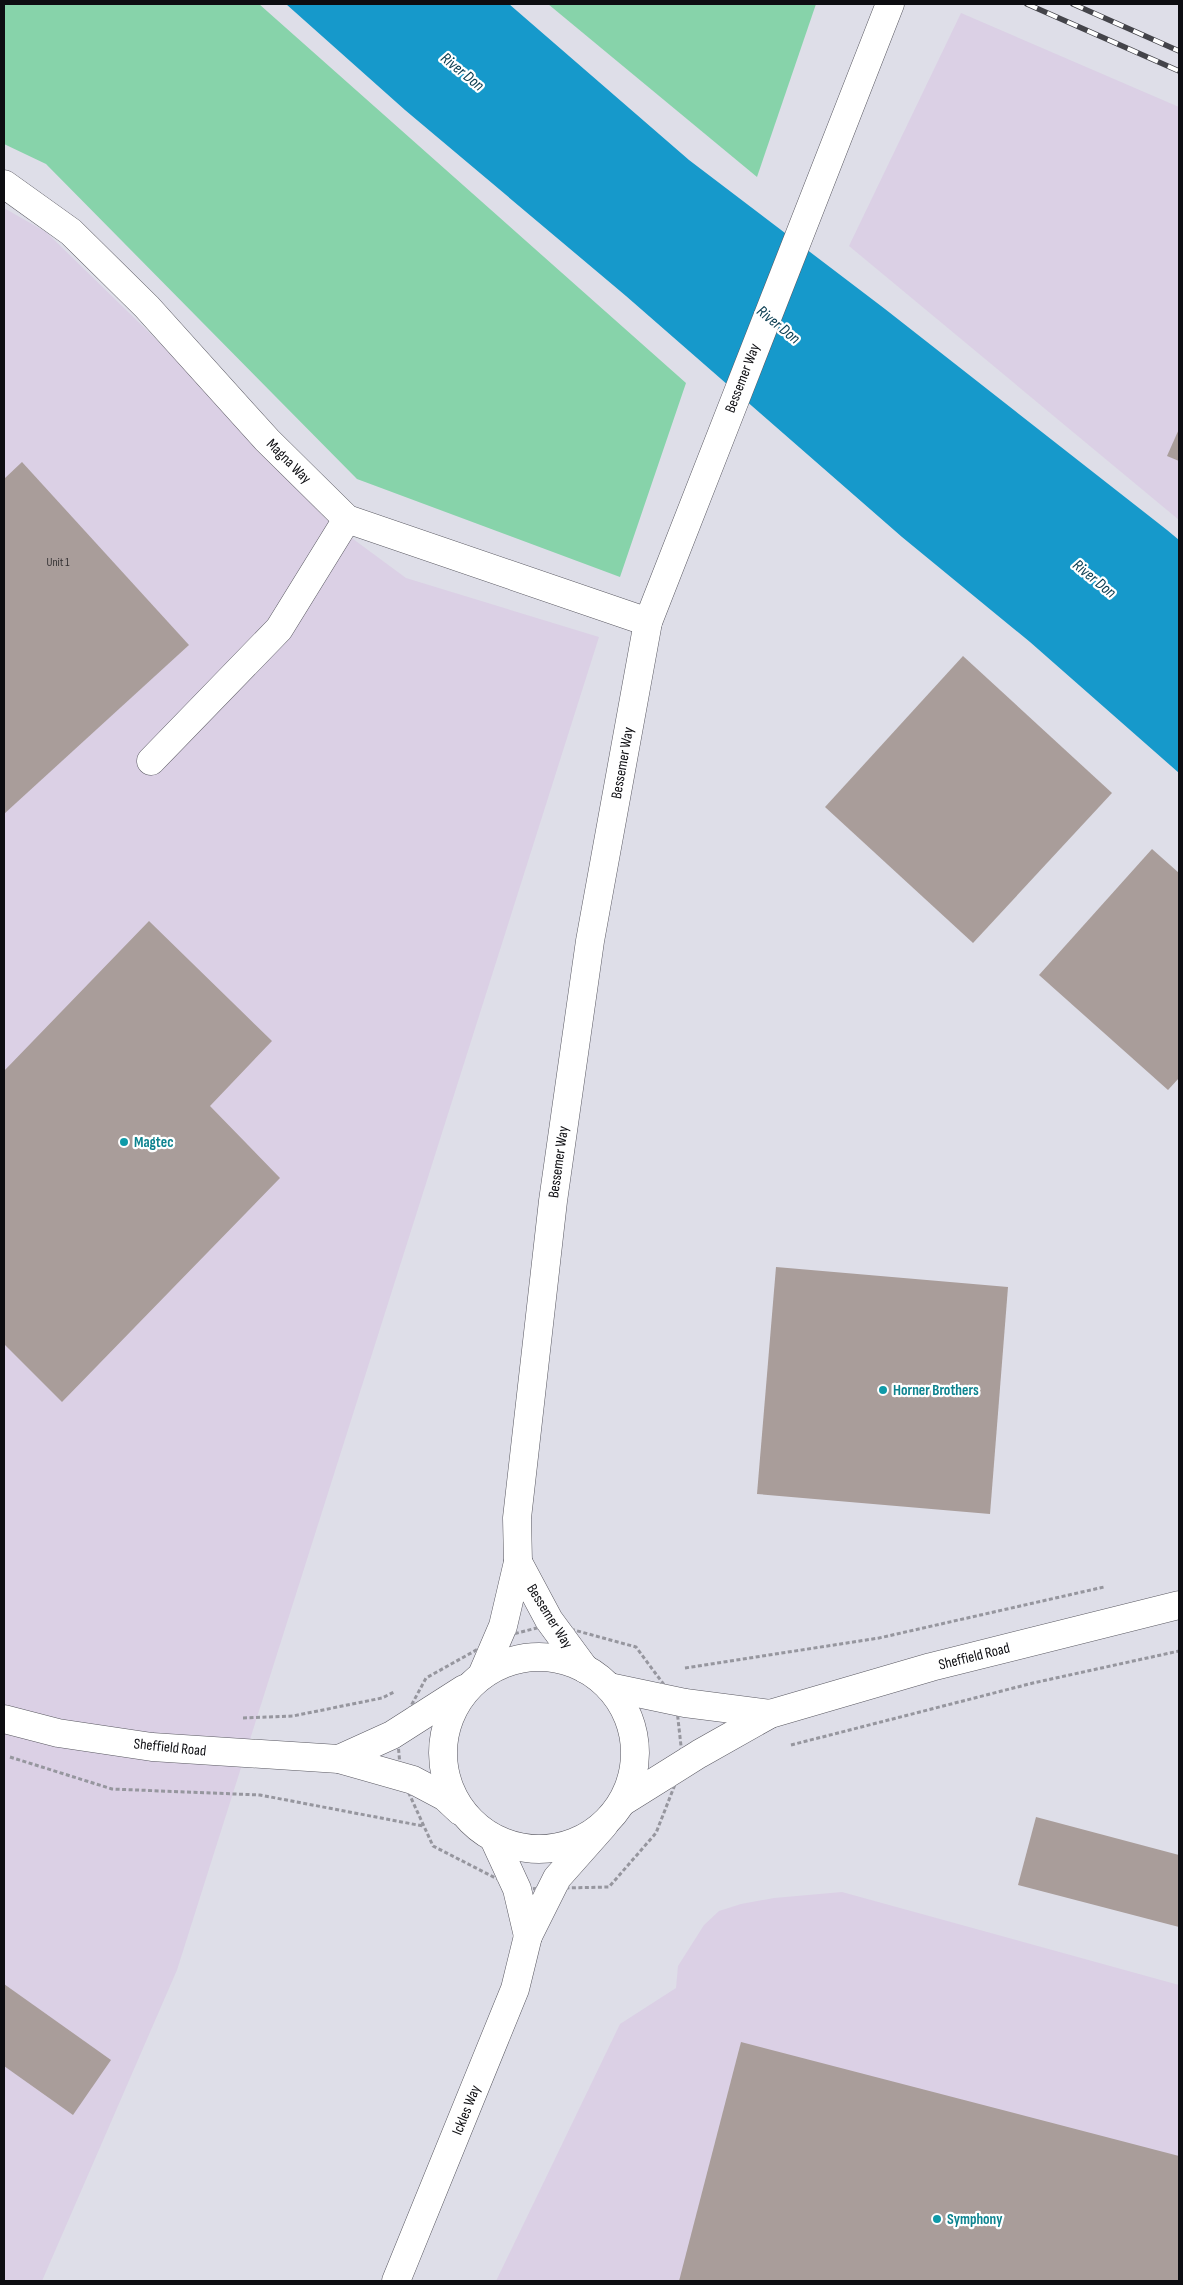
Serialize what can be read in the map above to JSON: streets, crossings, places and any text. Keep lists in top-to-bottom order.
{
  "streets": {
    "street": [
      "Bessemer Way",
      "Magna Way",
      "Sheffield Road",
      "Ickles Way"
    ]
  },
  "crossings": [
    ["Bessemer Way", "Magna Way"],
    ["Bessemer Way", "Sheffield Road"],
    ["Sheffield Road", "Ickles Way"]
  ],
  "water": ["River Don"],
  "places": ["Magtec", "Horner Brothers", "Symphony"],
  "house_numbers": ["Unit 1"]
}
